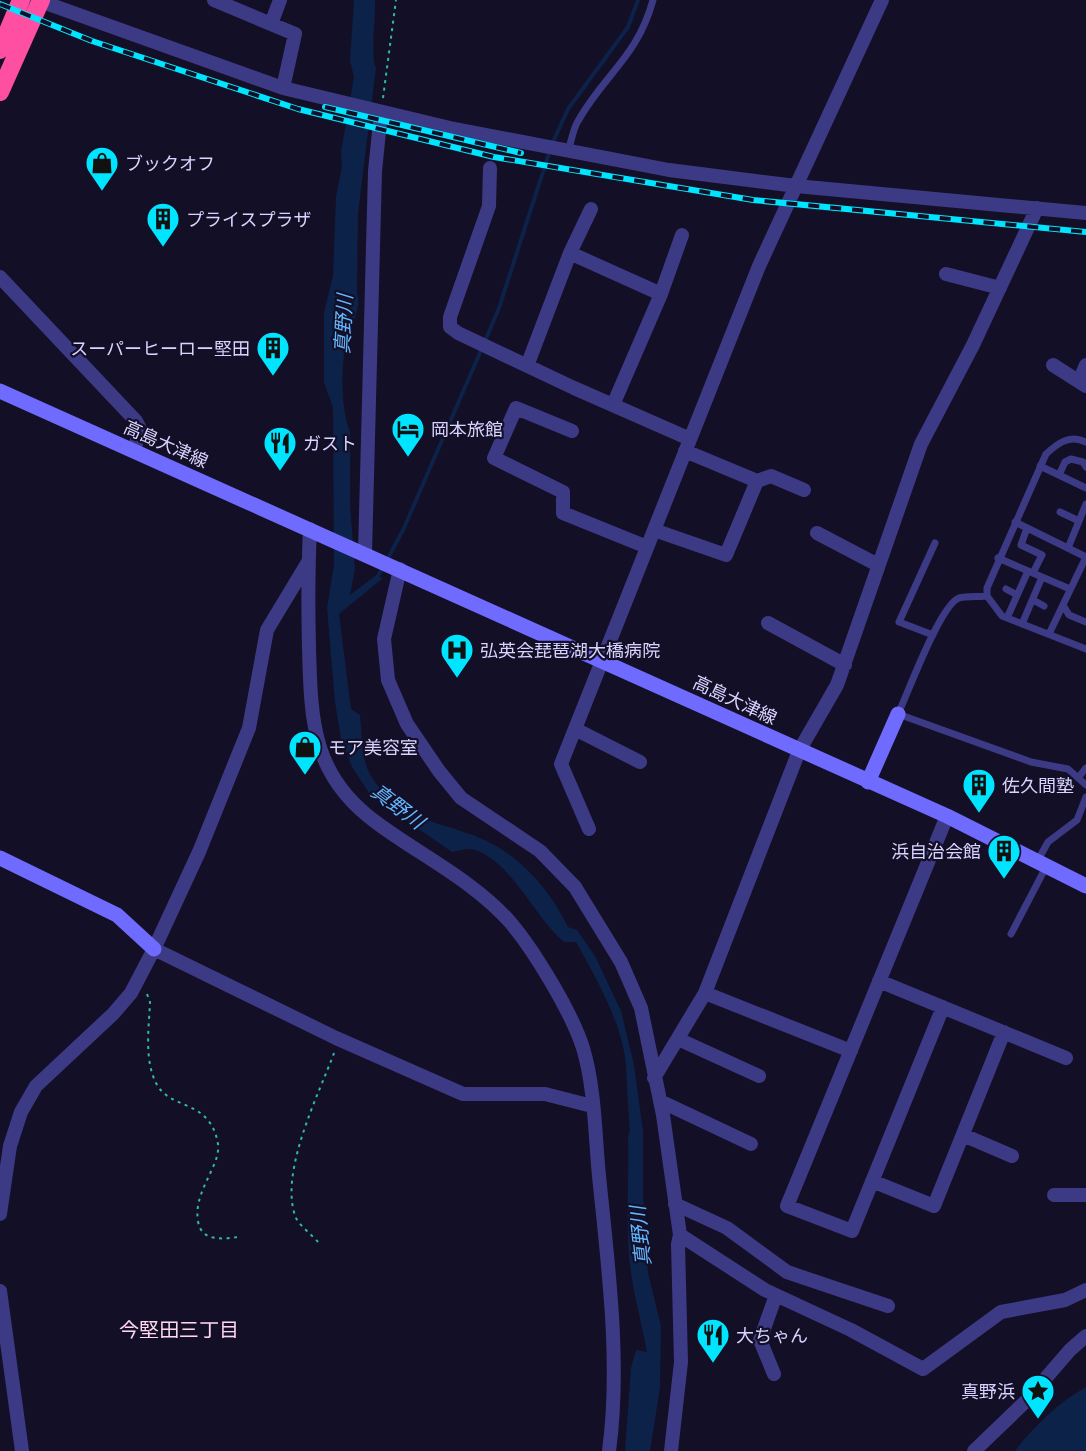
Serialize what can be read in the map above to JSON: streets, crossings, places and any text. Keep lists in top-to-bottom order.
{
  "streets": {
    "main road": ["高島大津線"]
  },
  "districts": ["今堅田三丁目"],
  "water": ["真野川"],
  "places": {
    "shop": ["ブックオフ", "モア美容室"],
    "building": [
      "プライスプラザ",
      "スーパーヒーロー堅田",
      "佐久間塾",
      "浜自治会館"
    ],
    "hotel": ["岡本旅館"],
    "restaurant": ["ガスト", "大ちゃん"],
    "hospital": ["弘英会琵琶湖大橋病院"],
    "place": ["真野浜"]
  }
}
